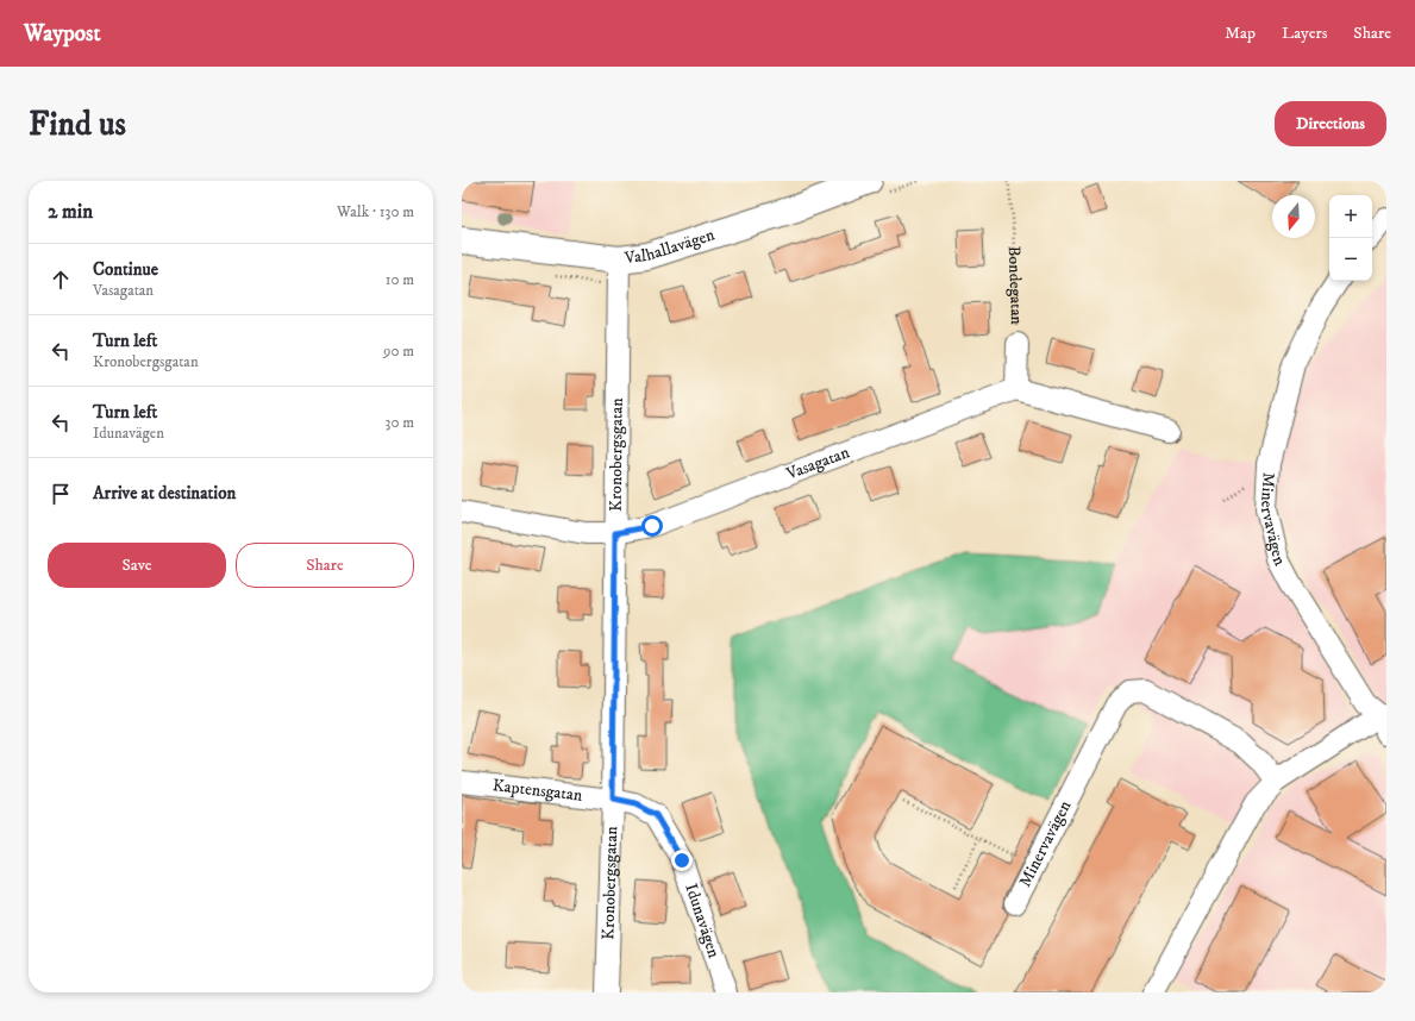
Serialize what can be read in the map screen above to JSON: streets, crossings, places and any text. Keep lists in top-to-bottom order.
{
  "streets": {
    "street": [
      "Valhallavägen",
      "Bondegatan",
      "Kronobergsgatan",
      "Vasagatan",
      "Minervavägen",
      "Kaptensgatan",
      "Idunavägen"
    ]
  },
  "crossings": [
    ["Valhallavägen", "Kronobergsgatan"],
    ["Bondegatan", "Vasagatan"],
    ["Kronobergsgatan", "Vasagatan"],
    ["Kronobergsgatan", "Kaptensgatan"],
    ["Kronobergsgatan", "Idunavägen"],
    ["Kaptensgatan", "Idunavägen"]
  ],
  "north": "bottom",
  "page": {
    "header": "Waypost",
    "nav": ["Map", "Layers", "Share"],
    "buttons": [
      "Directions",
      ["Save", "Share"]
    ],
    "title": "Find us",
    "heading": ["2 min", "Walk · 130 m"],
    "map_buttons": ["+", "−"],
    "list": [
      ["Continue", "Vasagatan", "10 m"],
      ["Turn left", "Kronobergsgatan", "90 m"],
      ["Turn left", "Idunavägen", "30 m"],
      "Arrive at destination"
    ]
  }
}
